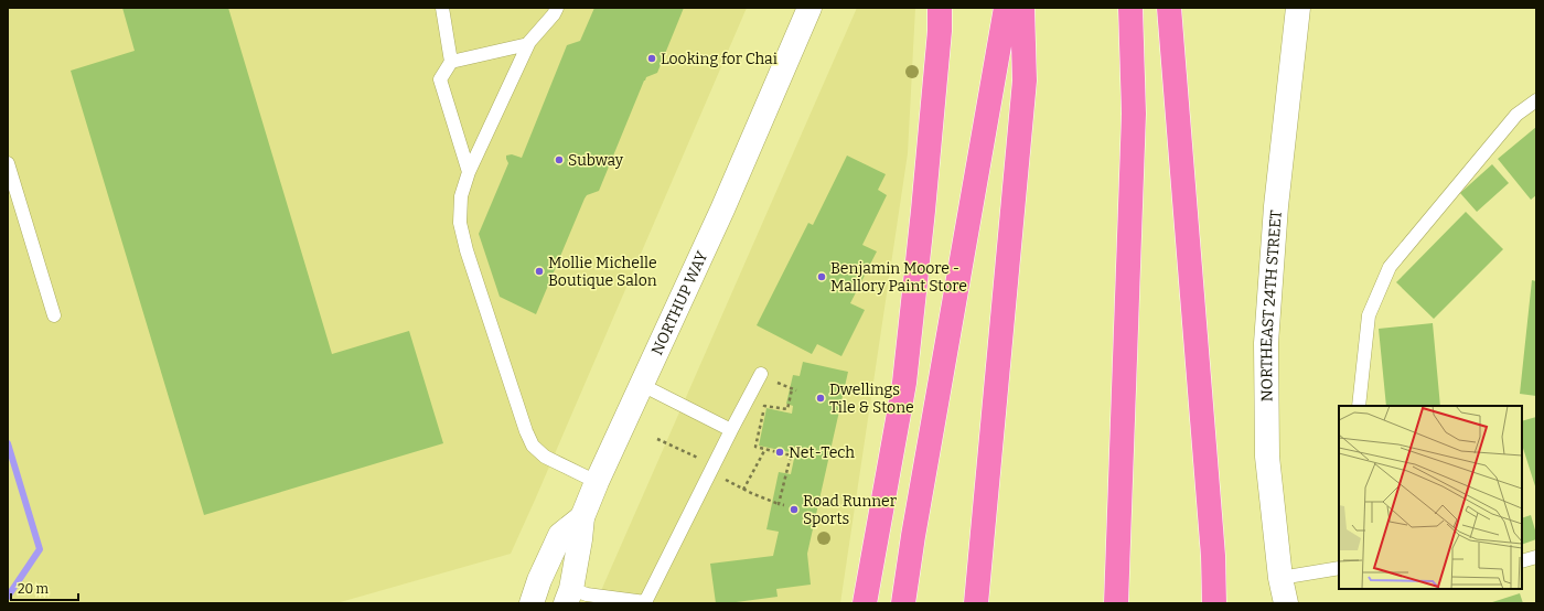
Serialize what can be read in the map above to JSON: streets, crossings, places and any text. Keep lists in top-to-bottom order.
{
  "streets": {
    "main road": ["NORTHUP WAY", "NORTHEAST 24TH STREET"]
  },
  "places": [
    "Looking for Chai",
    "Subway",
    "Mollie Michelle Boutique Salon",
    "Benjamin Moore - Mallory Paint Store",
    "Dwellings Tile & Stone",
    "Net-Tech",
    "Road Runner Sports"
  ],
  "scale_bar": "20 m"
}
